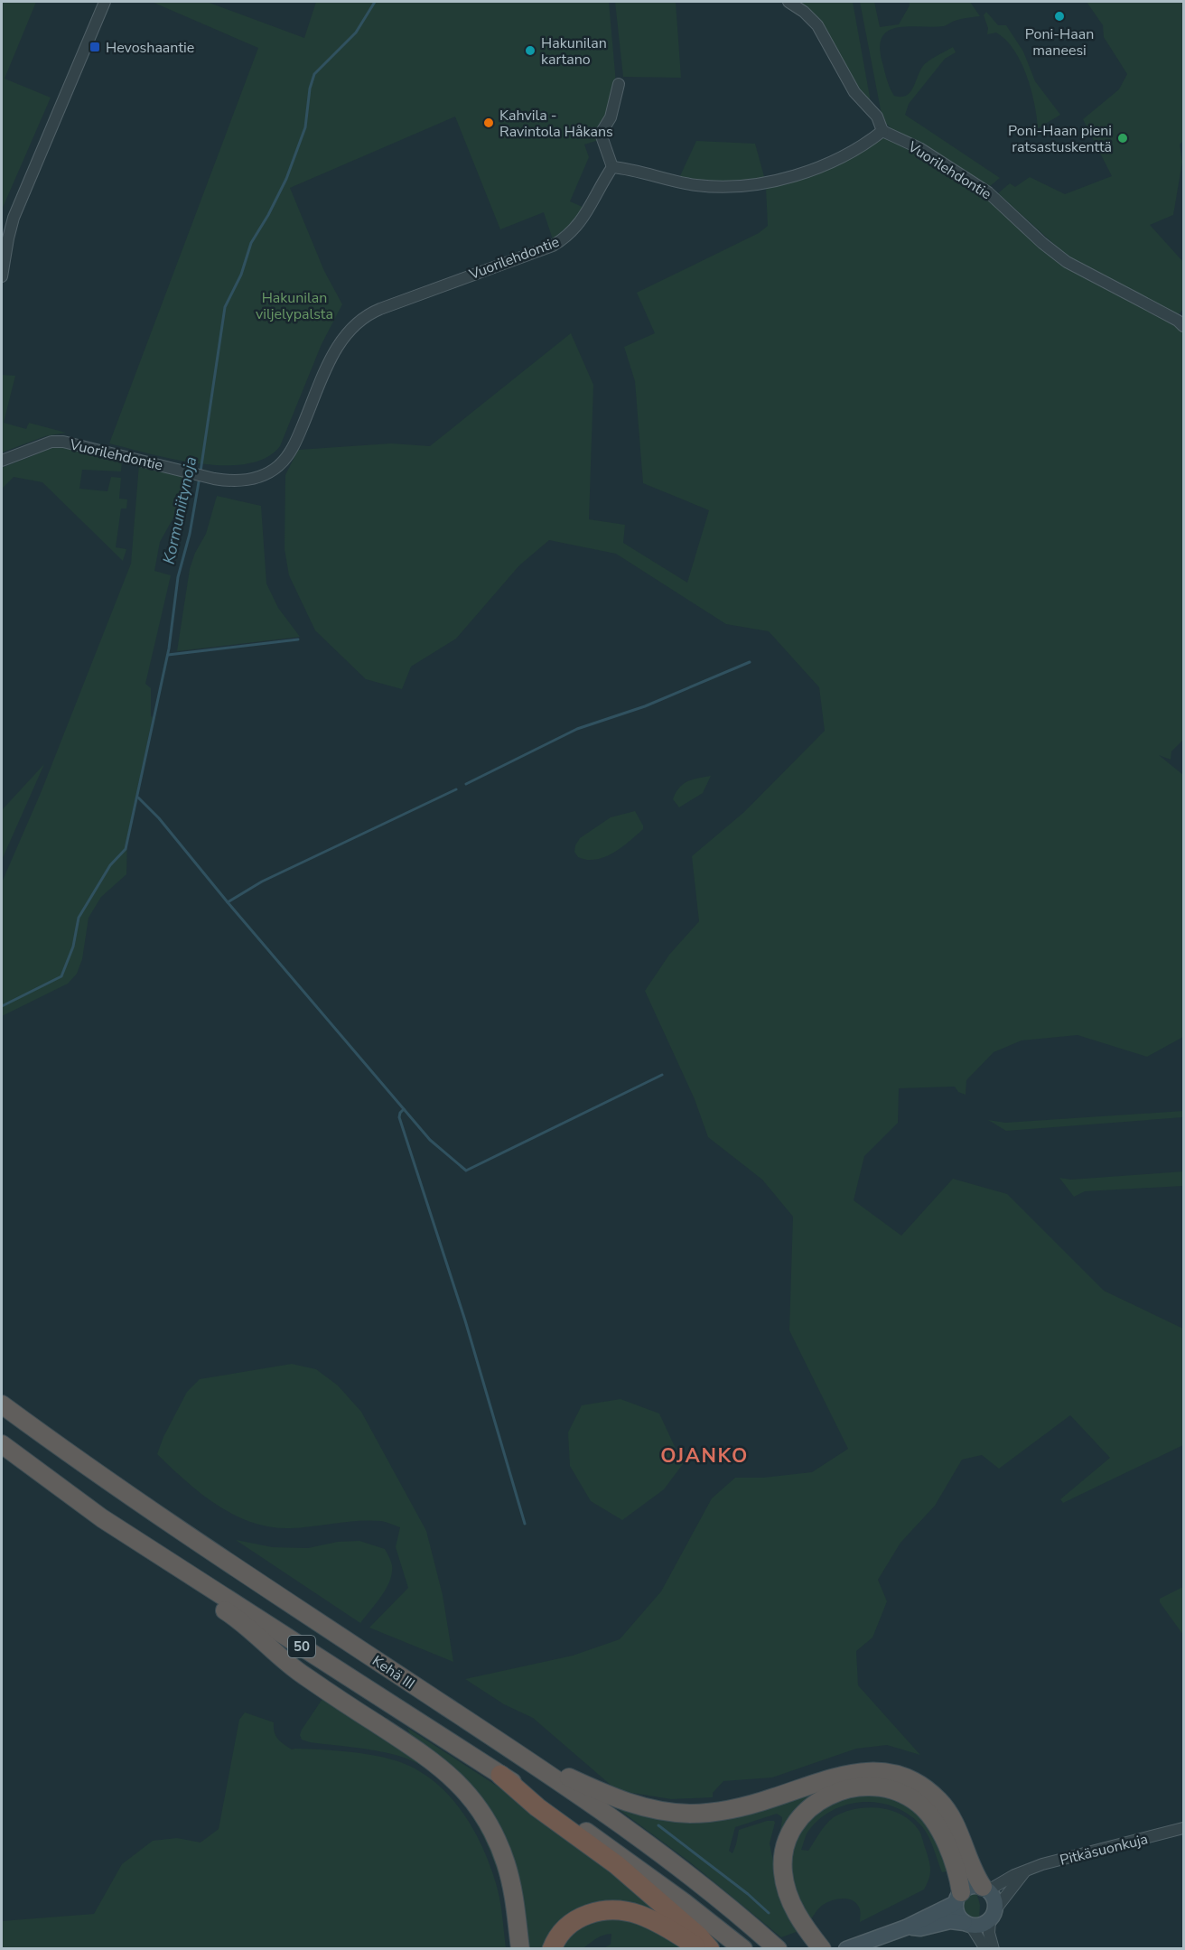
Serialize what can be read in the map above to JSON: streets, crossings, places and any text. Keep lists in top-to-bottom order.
{
  "streets": {
    "highway": ["50", "Kehä III"],
    "street": ["Vuorilehdontie", "Pitkäsuonkuja"]
  },
  "districts": ["OJANKO"],
  "water": ["Kormuniitynoja"],
  "parks": ["Hakunilan viljelypalsta"],
  "places": {
    "other": [
      "Poni-Haan maneesi",
      "Hakunilan kartano",
      "Kahvila - Ravintola Håkans",
      "Poni-Haan pieni ratsastuskenttä"
    ],
    "transit": ["Hevoshaantie"]
  }
}
